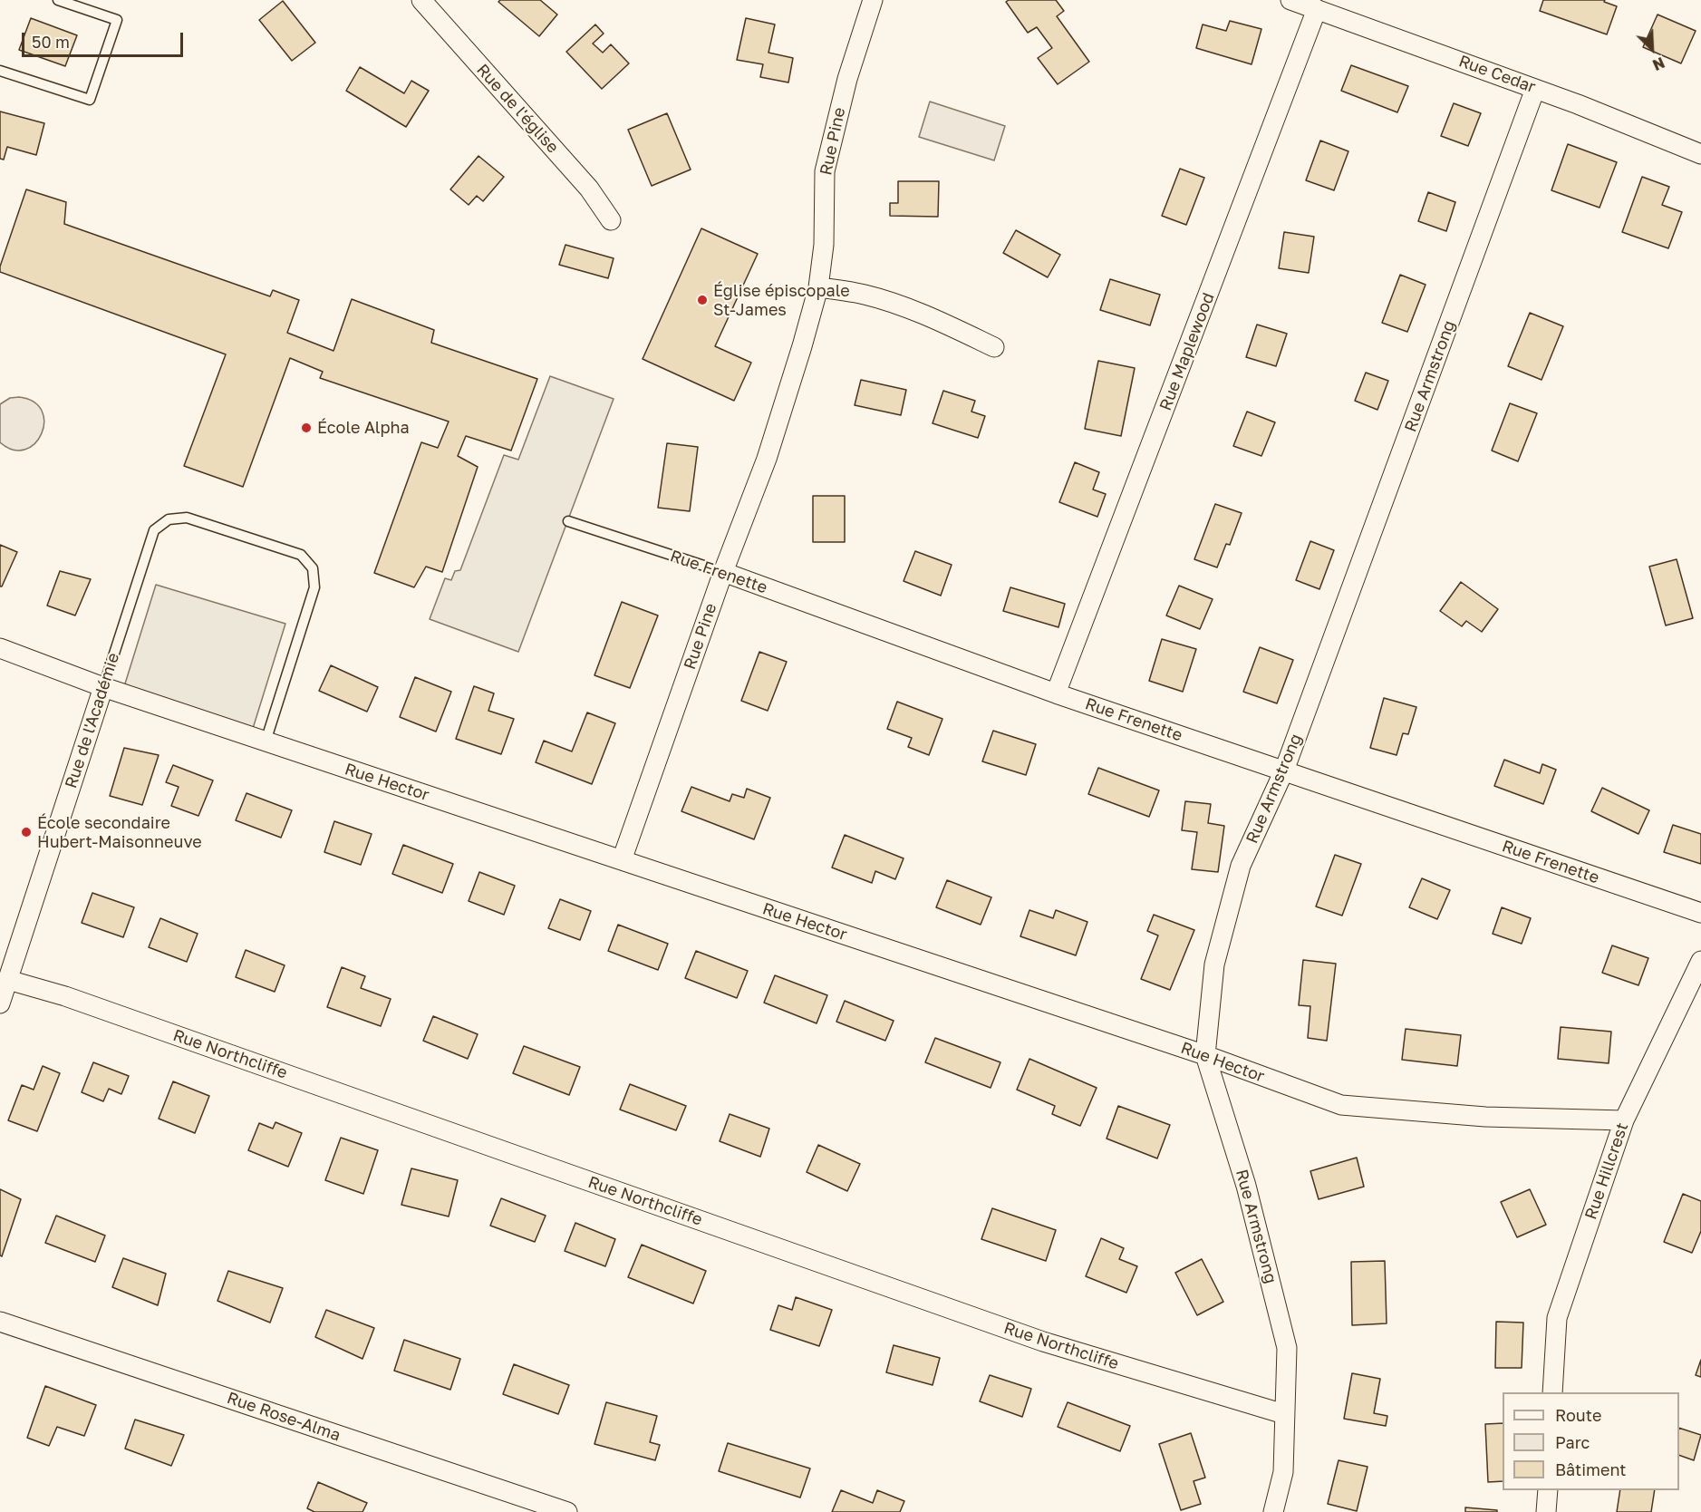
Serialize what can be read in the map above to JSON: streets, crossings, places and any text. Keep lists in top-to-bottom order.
{
  "streets": {
    "street": [
      "Rue Cedar",
      "Rue de l'église",
      "Rue Pine",
      "Rue Maplewood",
      "Rue Armstrong",
      "Rue Frenette",
      "Rue de l'Académie",
      "Rue Hector",
      "Rue Northcliffe",
      "Rue Hillcrest",
      "Rue Rose-Alma"
    ]
  },
  "crossings": [
    ["Rue Cedar", "Rue Maplewood"],
    ["Rue Cedar", "Rue Armstrong"],
    ["Rue Pine", "Rue Frenette"],
    ["Rue Pine", "Rue Hector"],
    ["Rue Maplewood", "Rue Frenette"],
    ["Rue Armstrong", "Rue Frenette"],
    ["Rue Armstrong", "Rue Hector"],
    ["Rue Armstrong", "Rue Northcliffe"],
    ["Rue de l'Académie", "Rue Hector"],
    ["Rue de l'Académie", "Rue Northcliffe"],
    ["Rue Hector", "Rue Hillcrest"]
  ],
  "places": ["Église épiscopale St-James", "École Alpha", "École secondaire Hubert-Maisonneuve"],
  "legend": ["Route", "Parc", "Bâtiment"],
  "scale_bar": "50 m",
  "north": "bottom right"
}
